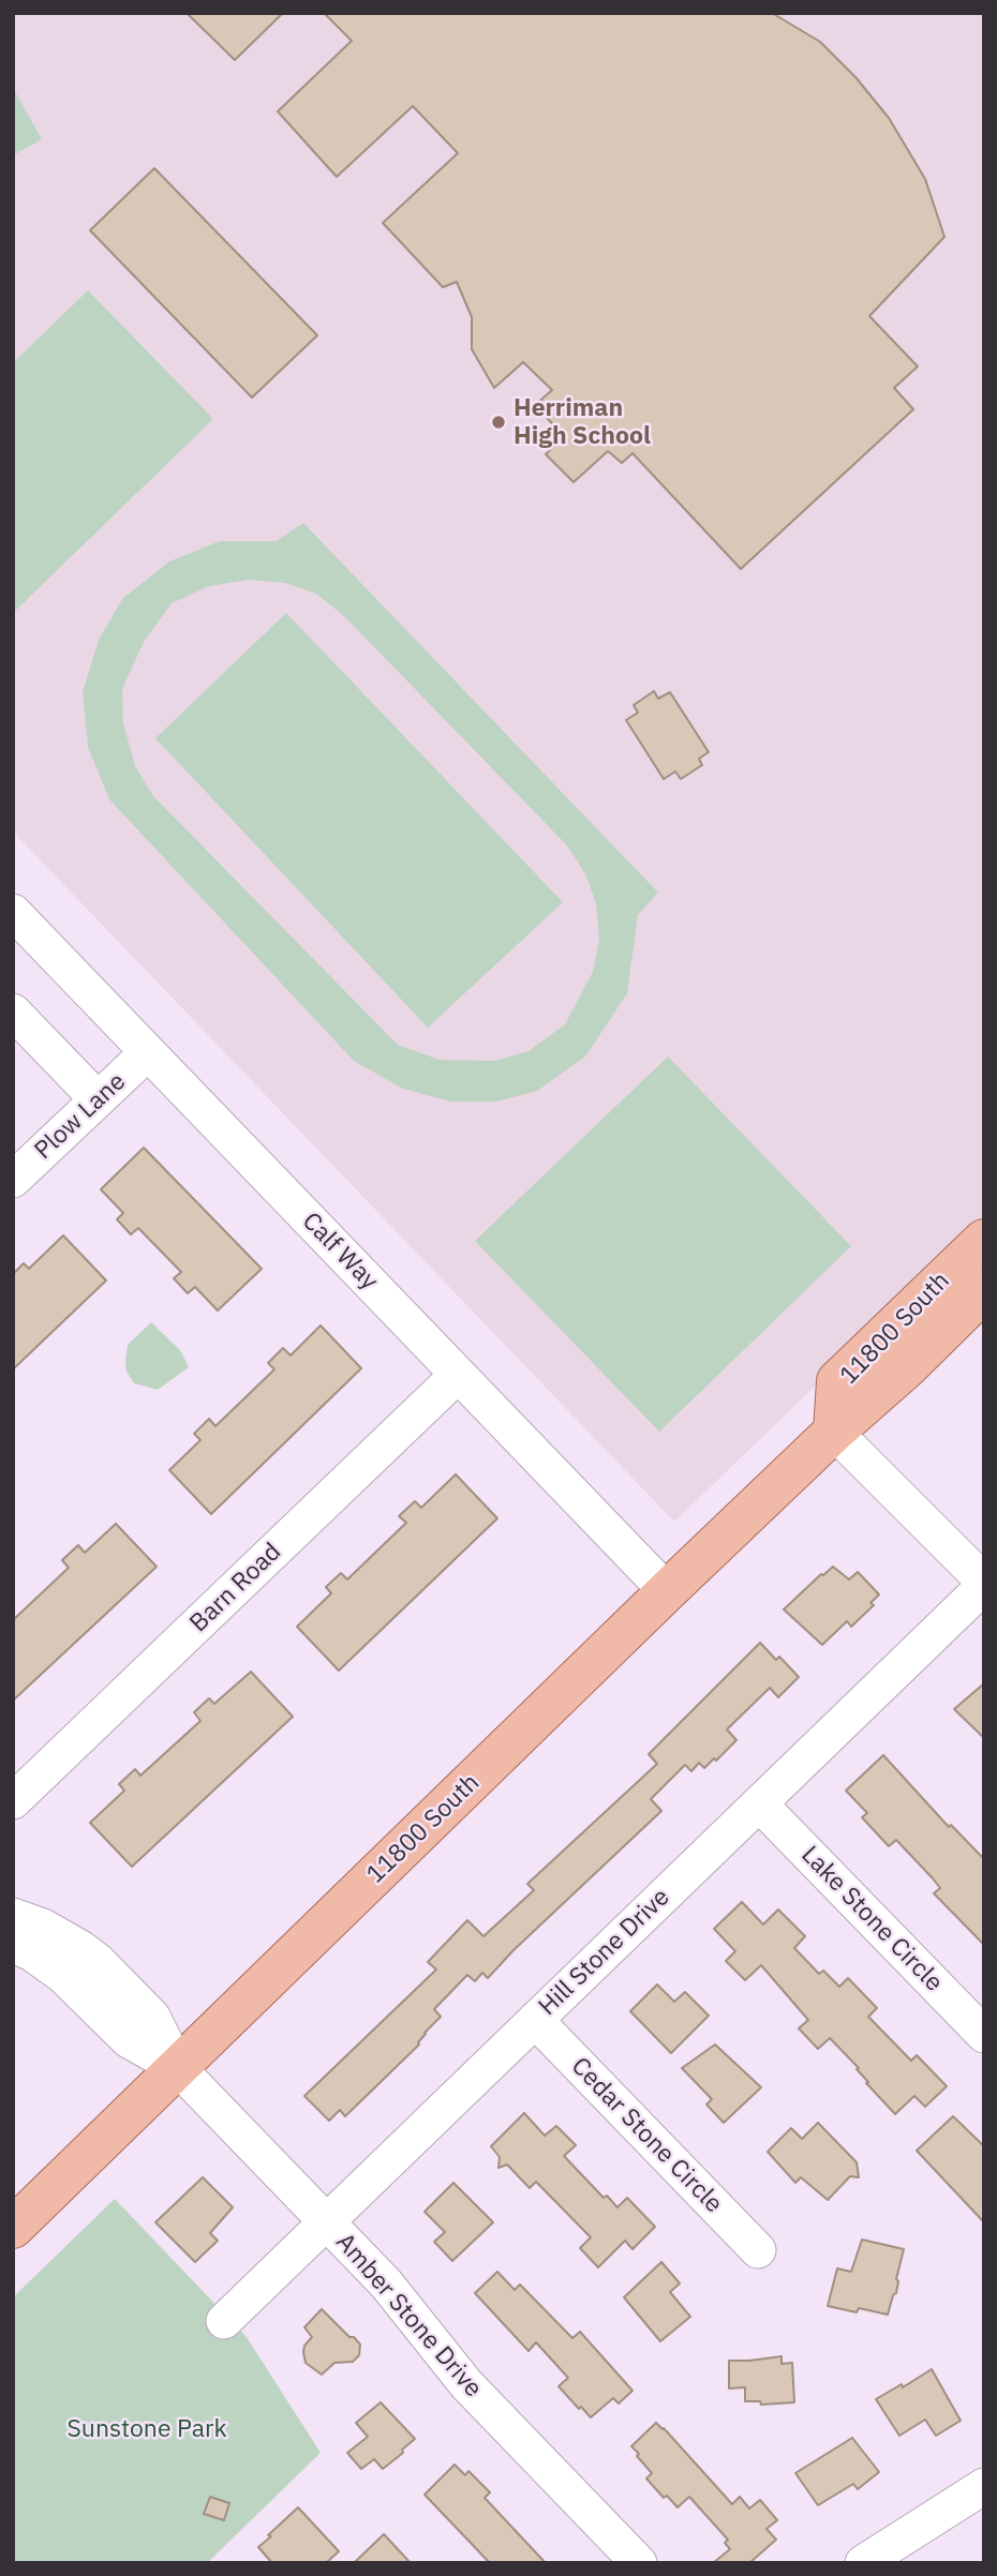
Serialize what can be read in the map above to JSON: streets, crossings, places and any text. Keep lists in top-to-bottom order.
{
  "streets": {
    "main road": ["11800 South"],
    "street": [
      "Plow Lane",
      "Calf Way",
      "Barn Road",
      "Lake Stone Circle",
      "Hill Stone Drive",
      "Cedar Stone Circle",
      "Amber Stone Drive"
    ]
  },
  "crossings": [
    ["Plow Lane", "Calf Way"],
    ["Calf Way", "11800 South"],
    ["Calf Way", "Barn Road"],
    ["11800 South", "Amber Stone Drive"],
    ["Lake Stone Circle", "Hill Stone Drive"],
    ["Hill Stone Drive", "Cedar Stone Circle"],
    ["Hill Stone Drive", "Amber Stone Drive"]
  ],
  "parks": ["Sunstone Park"],
  "places": ["Herriman High School"]
}
